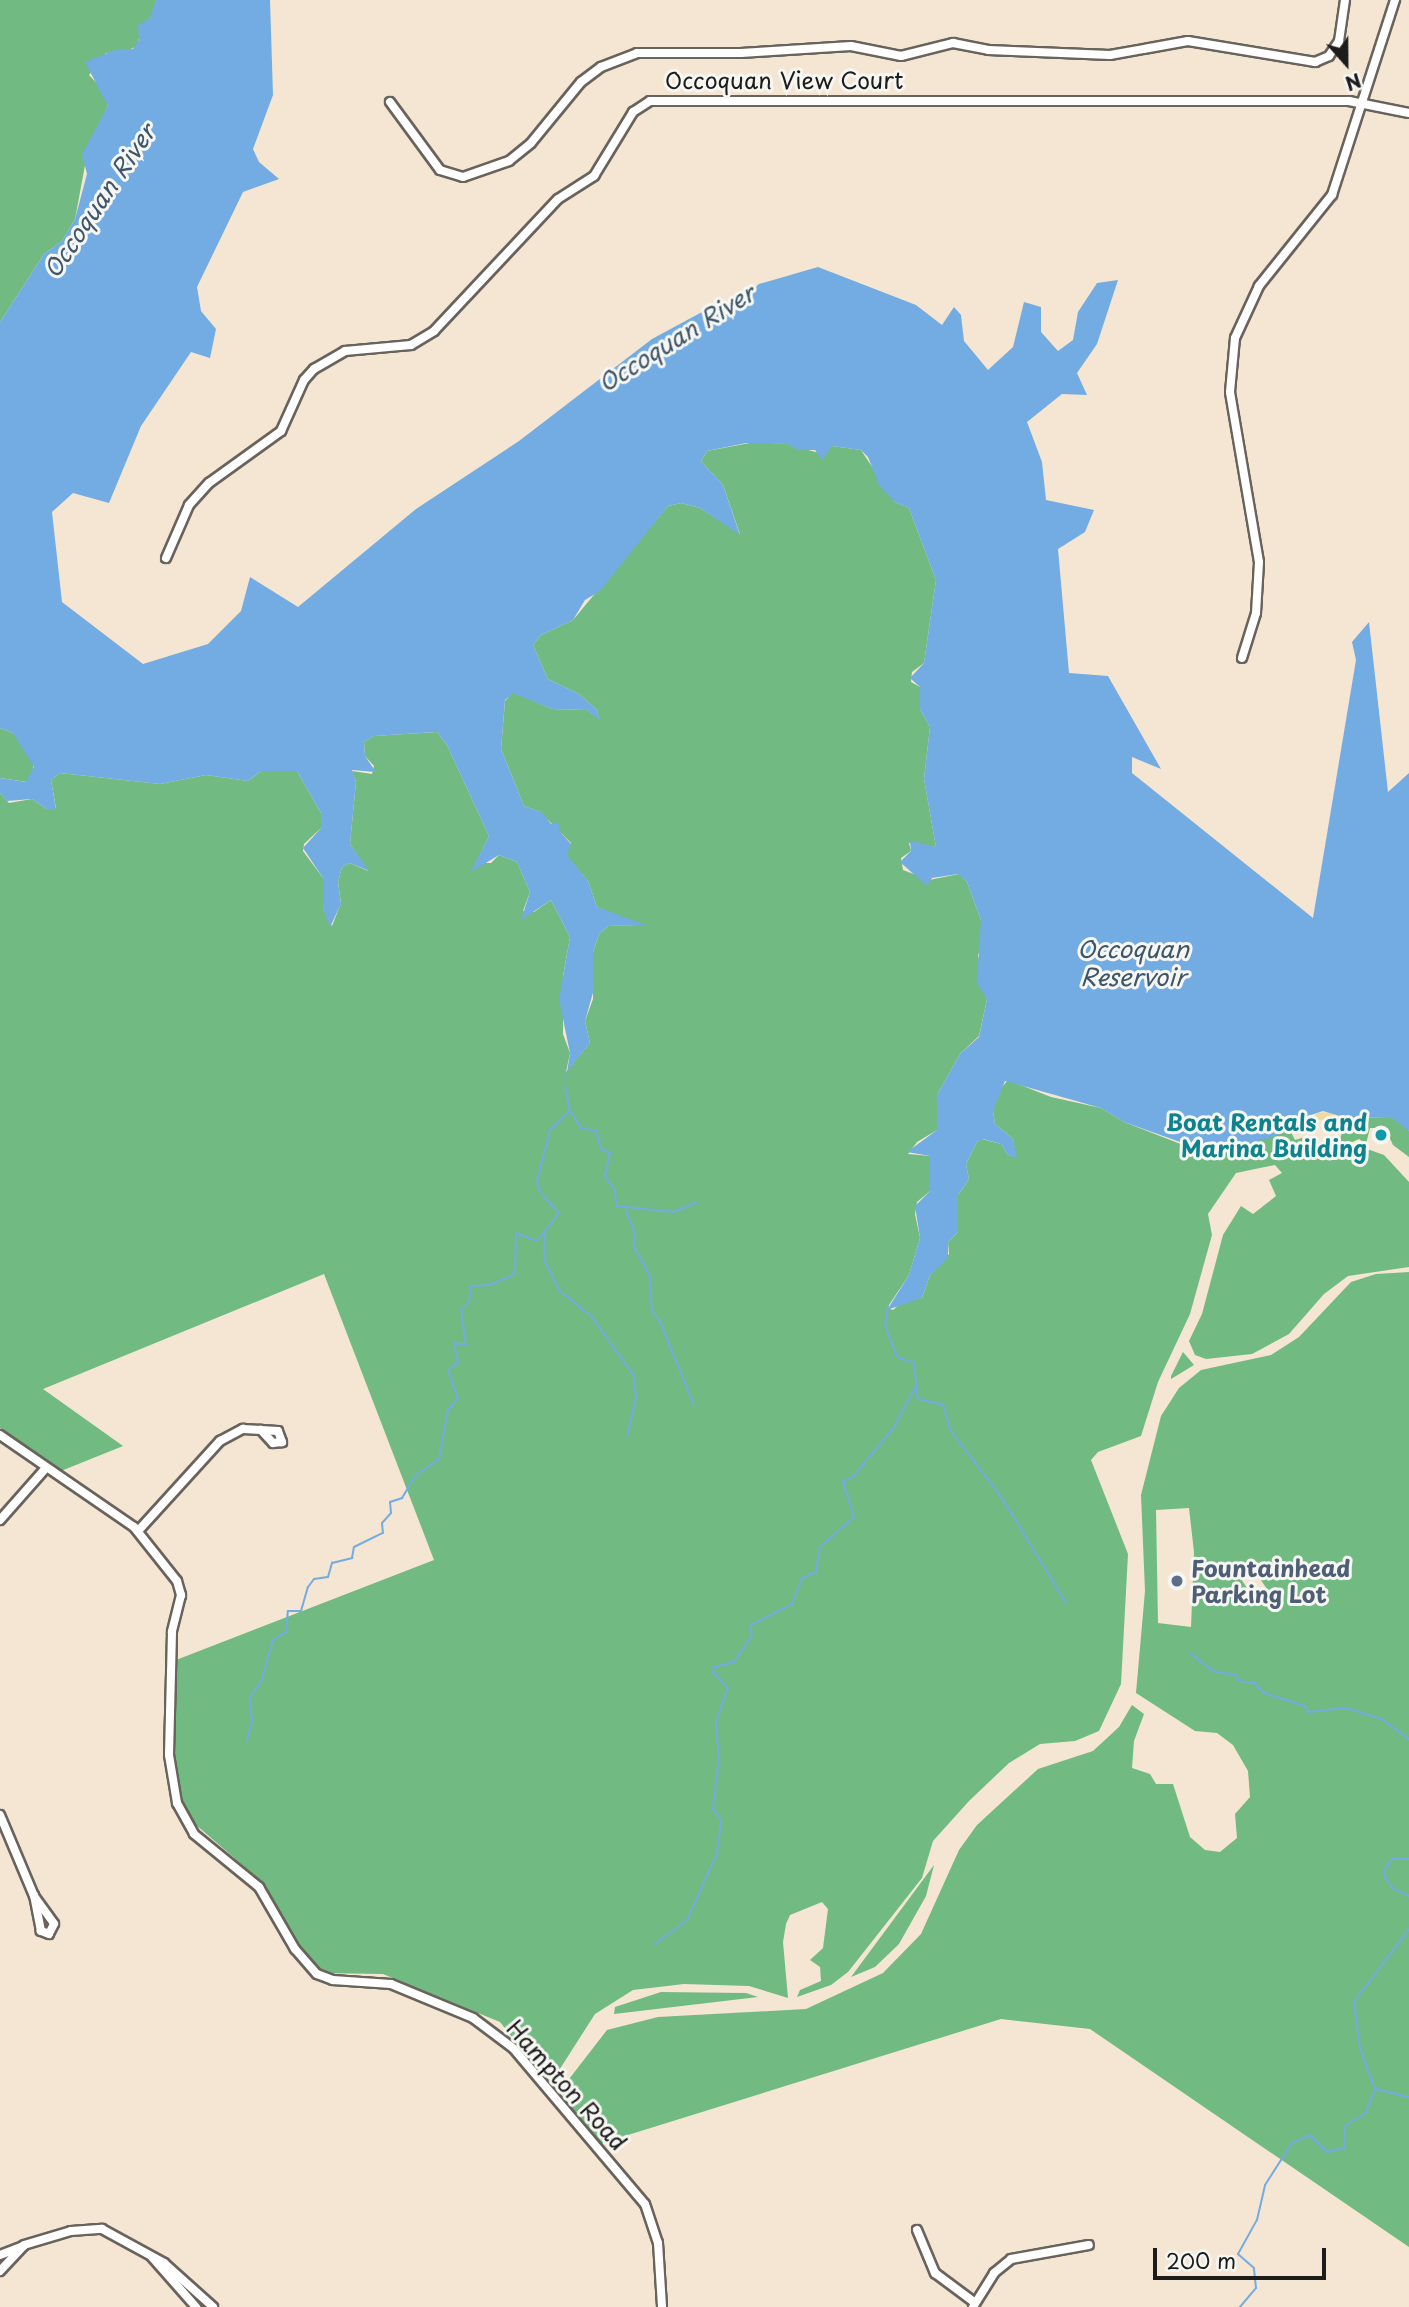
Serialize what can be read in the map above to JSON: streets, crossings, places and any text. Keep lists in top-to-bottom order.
{
  "streets": {
    "street": ["Occoquan View Court", "Hampton Road"]
  },
  "water": ["Occoquan River", "Occoquan Reservoir"],
  "places": ["Boat Rentals and Marina Building", "Fountainhead Parking Lot"],
  "scale_bar": "200 m",
  "north": "bottom"
}
